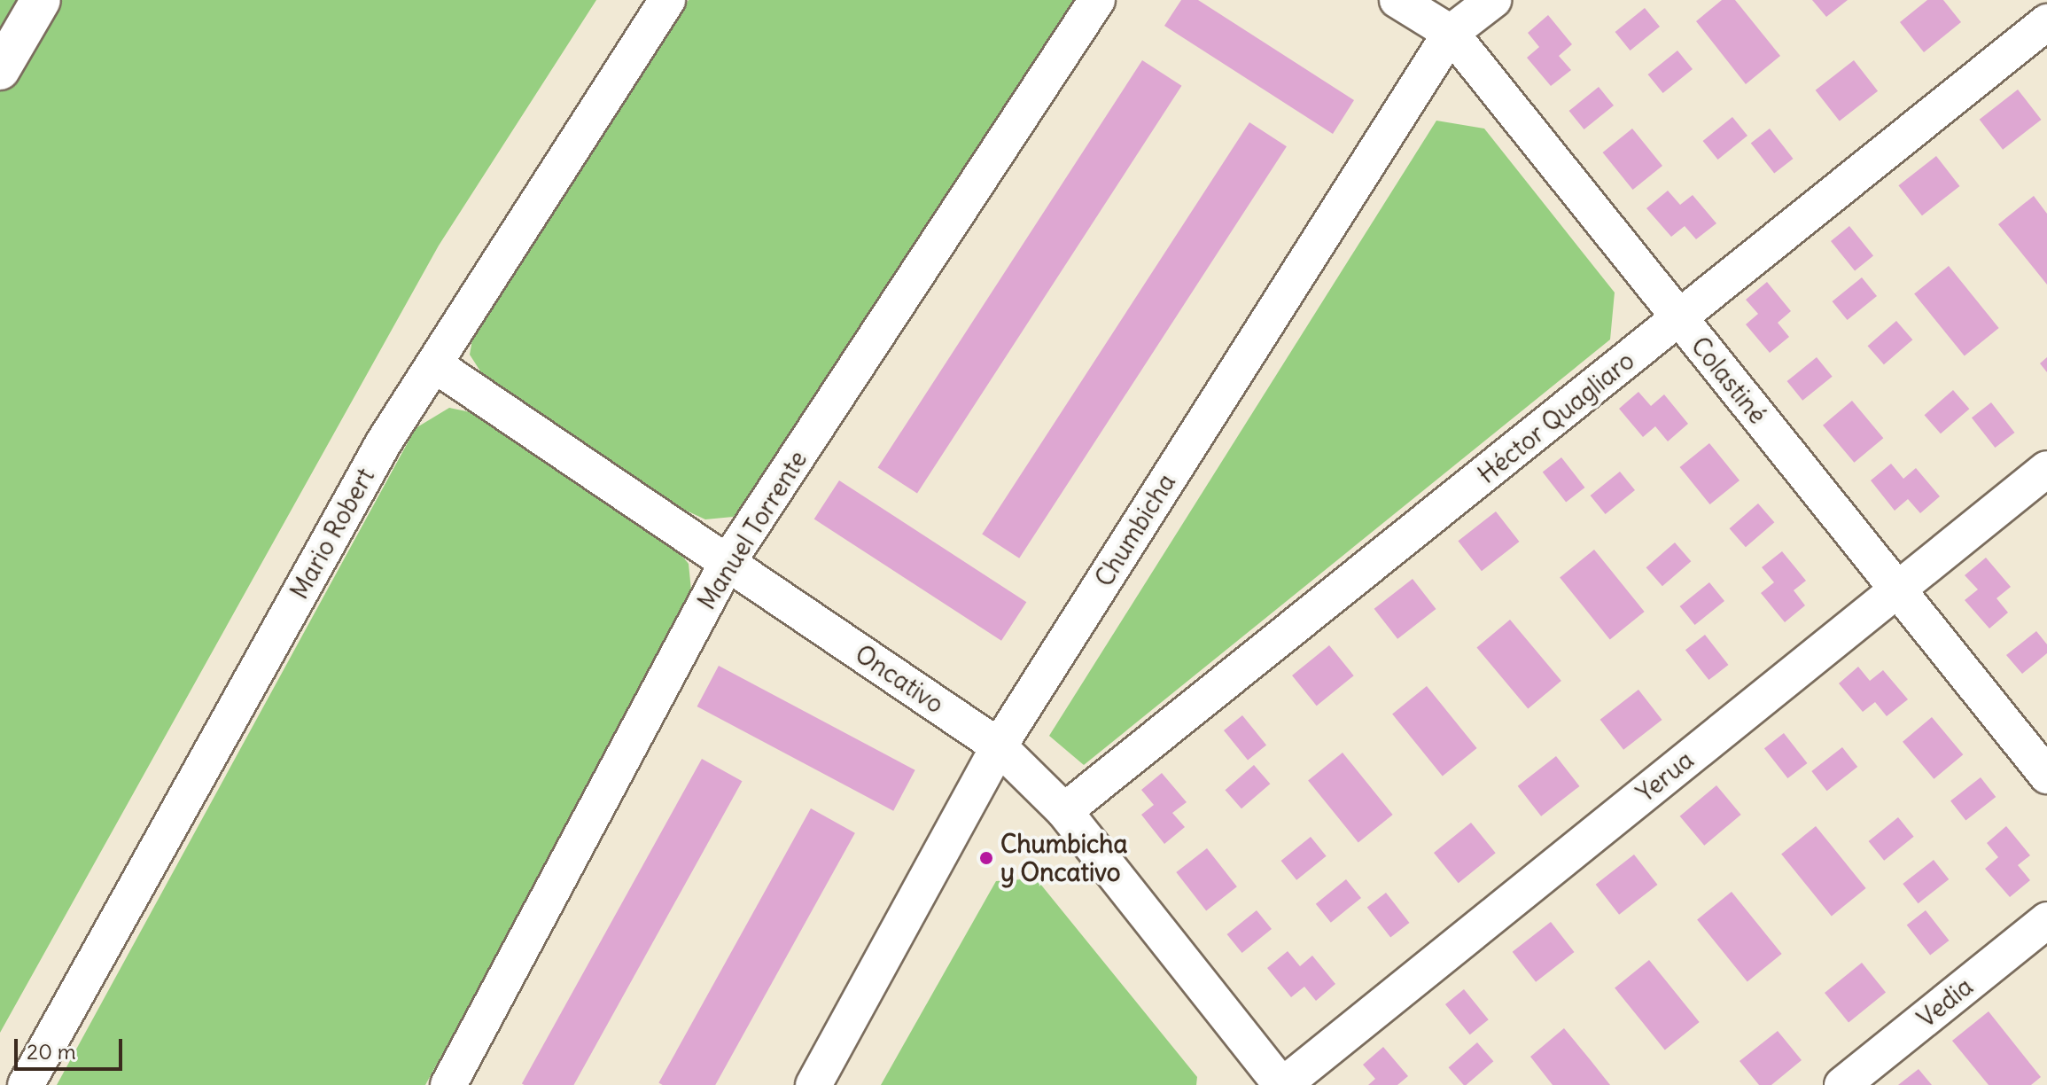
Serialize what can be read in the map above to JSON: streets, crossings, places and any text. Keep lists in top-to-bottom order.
{
  "streets": {
    "street": [
      "Colastiné",
      "Héctor Quagliaro",
      "Manuel Torrente",
      "Chumbicha",
      "Mario Robert",
      "Oncativo",
      "Yerua",
      "Vedia"
    ]
  },
  "crossings": [
    ["Colastiné", "Héctor Quagliaro"],
    ["Colastiné", "Chumbicha"],
    ["Colastiné", "Yerua"],
    ["Héctor Quagliaro", "Oncativo"],
    ["Manuel Torrente", "Oncativo"],
    ["Chumbicha", "Oncativo"],
    ["Mario Robert", "Oncativo"],
    ["Oncativo", "Yerua"]
  ],
  "places": ["Chumbicha y Oncativo"],
  "scale_bar": "20 m"
}
